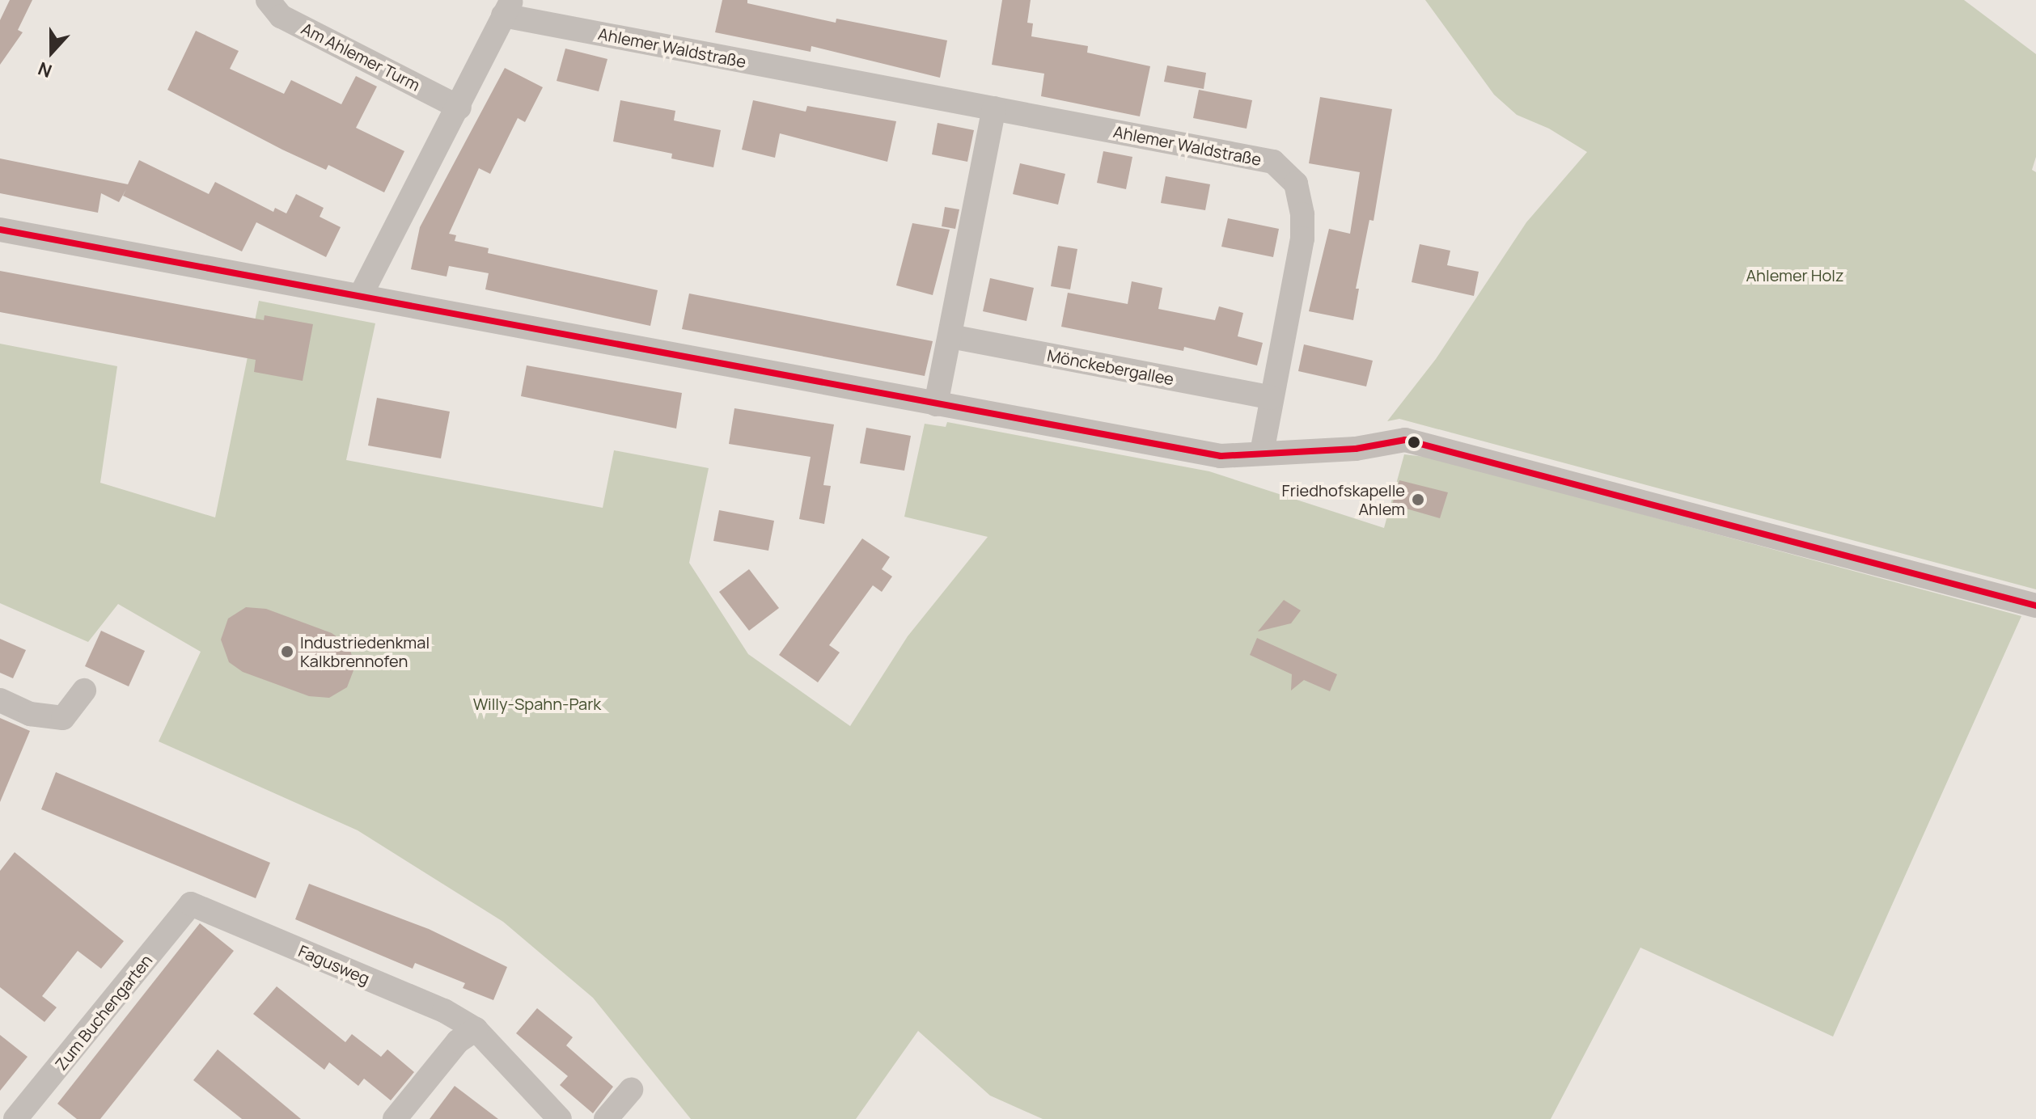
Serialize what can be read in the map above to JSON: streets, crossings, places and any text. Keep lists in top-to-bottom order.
{
  "streets": {
    "street": [
      "Ahlemer Waldstraße",
      "Am Ahlemer Turm",
      "Mönckebergallee",
      "Fagusweg",
      "Zum Buchengarten"
    ]
  },
  "crossings": [
    ["Ahlemer Waldstraße", "Mönckebergallee"],
    ["Fagusweg", "Zum Buchengarten"]
  ],
  "parks": ["Ahlemer Holz", "Willy-Spahn-Park"],
  "places": ["Friedhofskapelle Ahlem", "Industriedenkmal Kalkbrennofen"],
  "north": "bottom"
}
